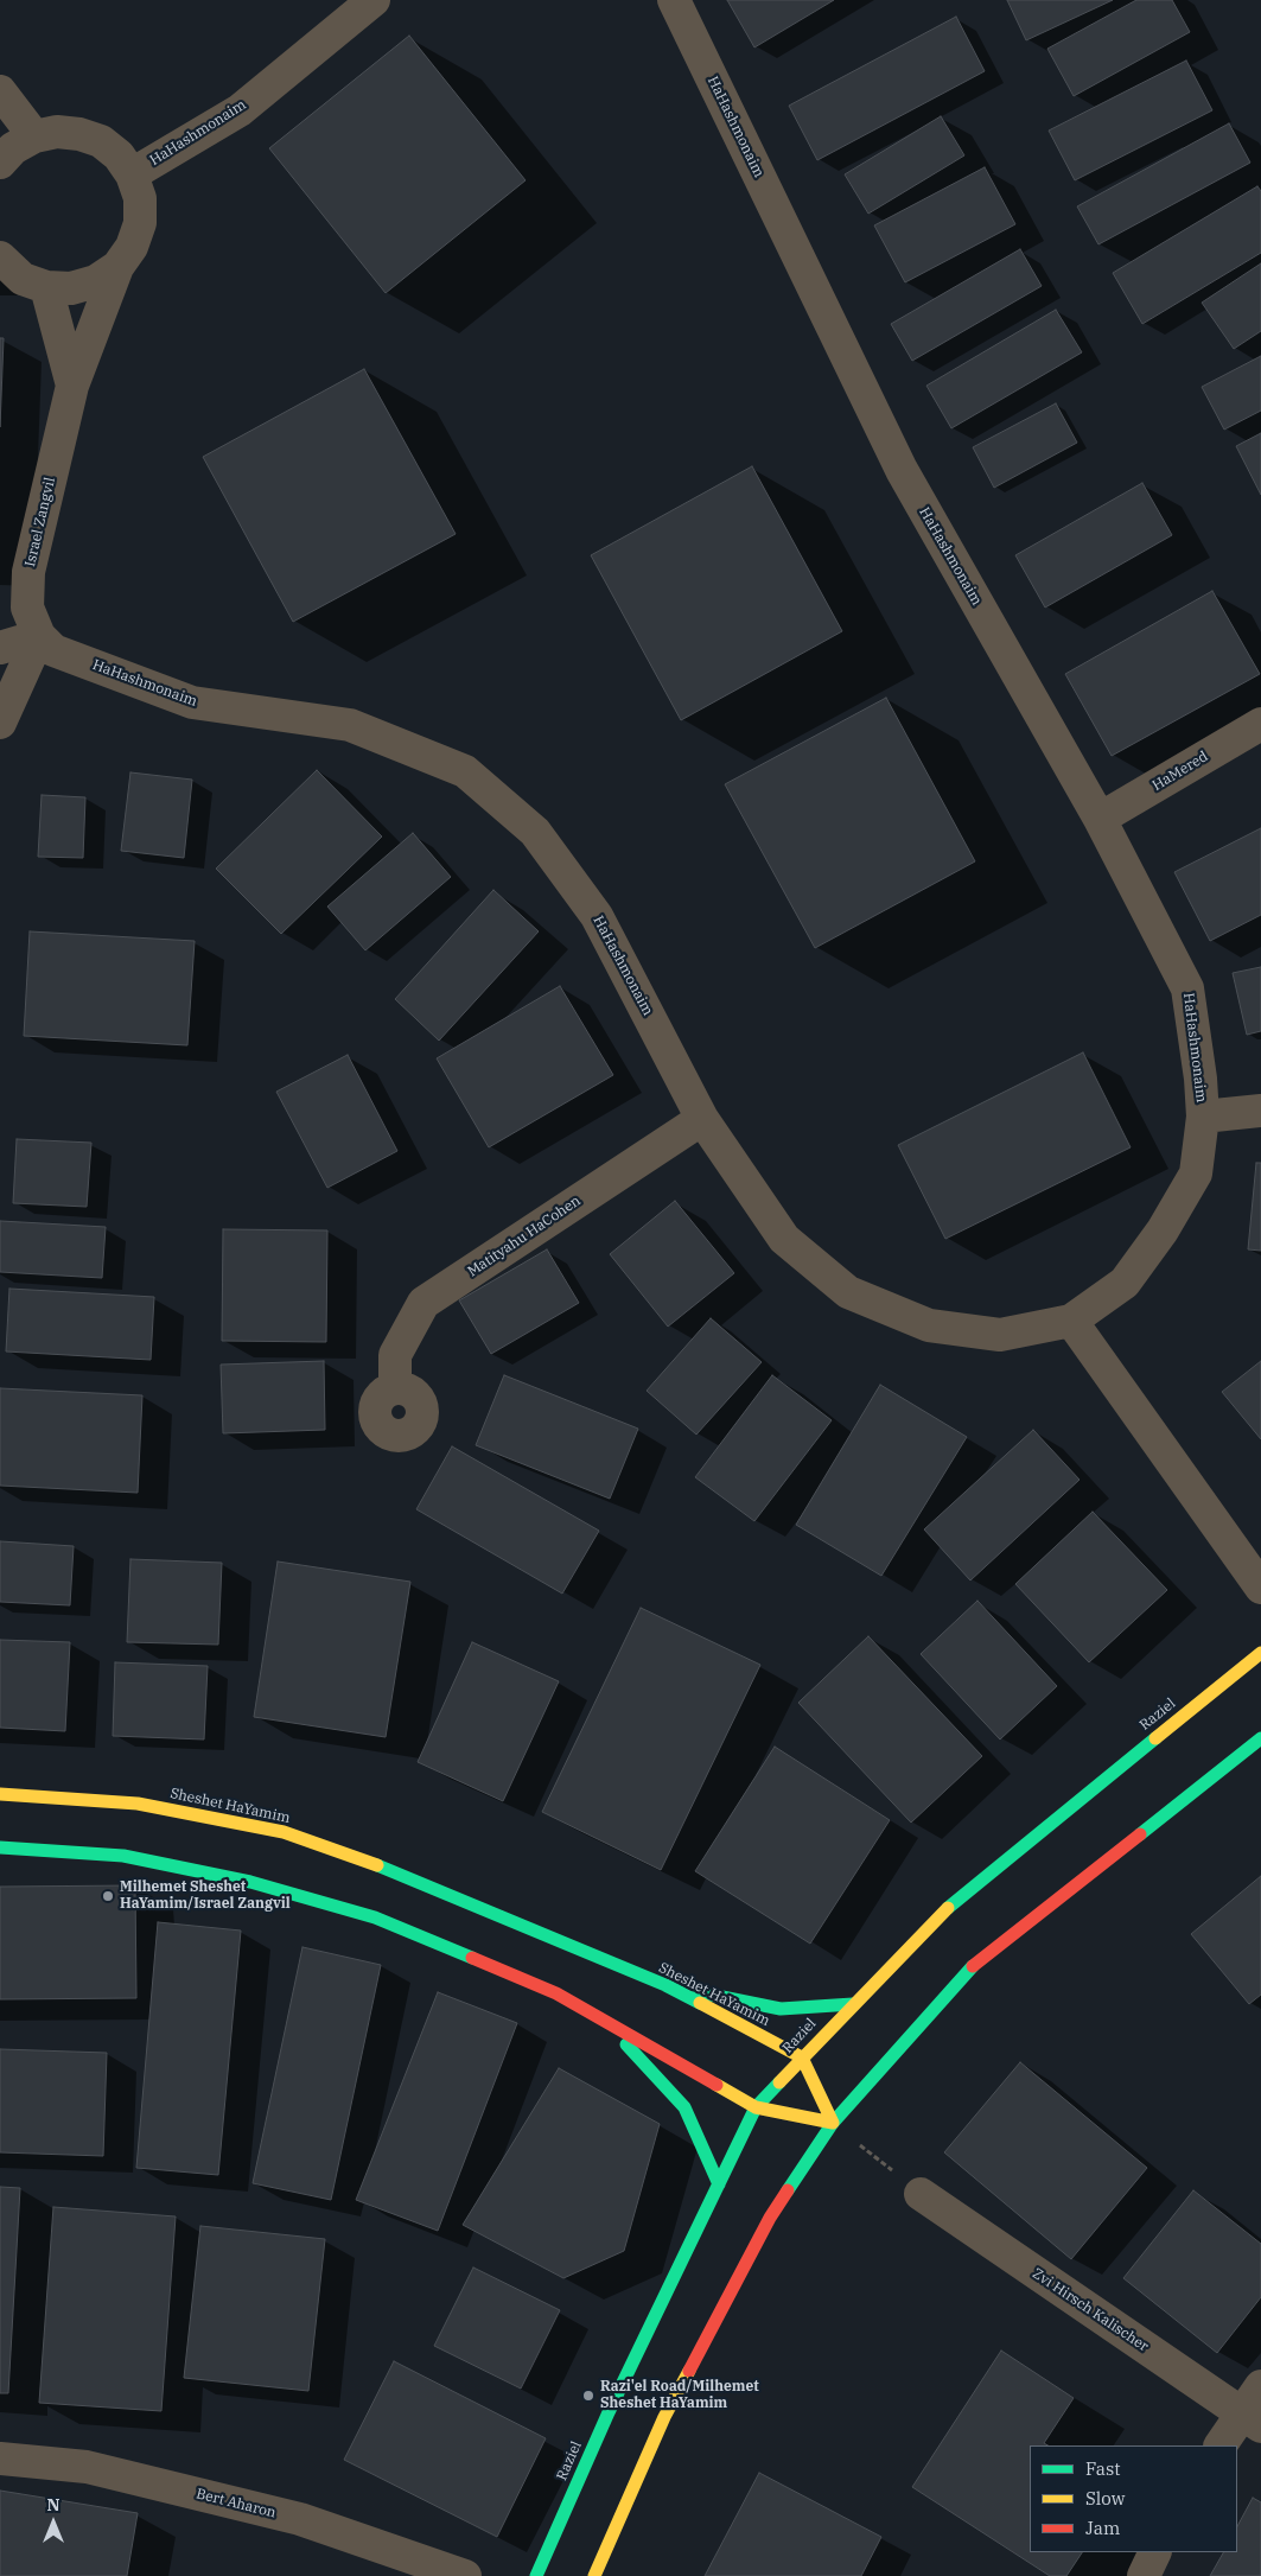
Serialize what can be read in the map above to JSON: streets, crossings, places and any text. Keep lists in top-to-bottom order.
{
  "streets": {
    "main road": ["Raziel", "Sheshet HaYamim"],
    "street": [
      "HaHashmonaim",
      "Israel Zangvil",
      "HaMered",
      "Matityahu HaCohen",
      "Zvi Hirsch Kalischer",
      "Bert Aharon"
    ]
  },
  "crossings": [
    ["HaHashmonaim", "Israel Zangvil"],
    ["HaHashmonaim", "HaMered"],
    ["HaHashmonaim", "Matityahu HaCohen"],
    ["Raziel", "Sheshet HaYamim"]
  ],
  "places": ["Milhemet Sheshet HaYamim/Israel Zangvil", "Razi'el Road/Milhemet Sheshet HaYamim"],
  "legend": ["Fast", "Slow", "Jam"],
  "north": "top"
}
